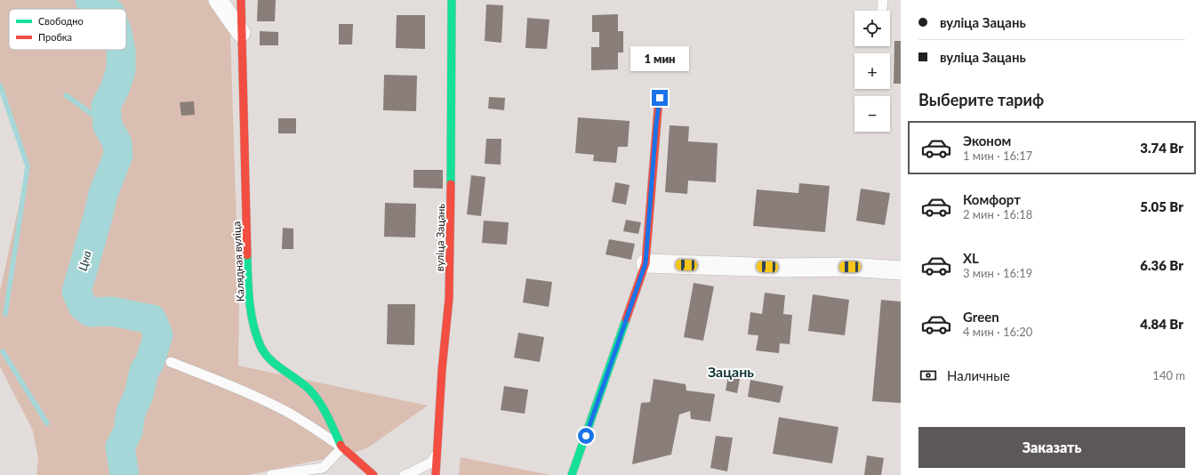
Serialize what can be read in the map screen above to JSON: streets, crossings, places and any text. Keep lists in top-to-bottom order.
{
  "streets": {
    "street": ["вуліца Зацань", "Калядная вуліца"]
  },
  "districts": ["Зацань"],
  "water": ["Цна"],
  "legend": ["Свободно", "Пробка"],
  "page": {
    "banner": ["вуліца Зацань", "вуліца Зацань"],
    "map_buttons": ["+", "−"],
    "bubble": "1 мин",
    "heading": "Выберите тариф",
    "list": [
      {
        "name": "Эконом",
        "note": "1 мин · 16:17",
        "value": "3.74 Br"
      },
      {
        "name": "Комфорт",
        "note": "2 мин · 16:18",
        "value": "5.05 Br"
      },
      {
        "name": "XL",
        "note": "3 мин · 16:19",
        "value": "6.36 Br"
      },
      {
        "name": "Green",
        "note": "4 мин · 16:20",
        "value": "4.84 Br"
      }
    ],
    "pay": ["Наличные", "140 m"],
    "buttons": "Заказать"
  }
}
